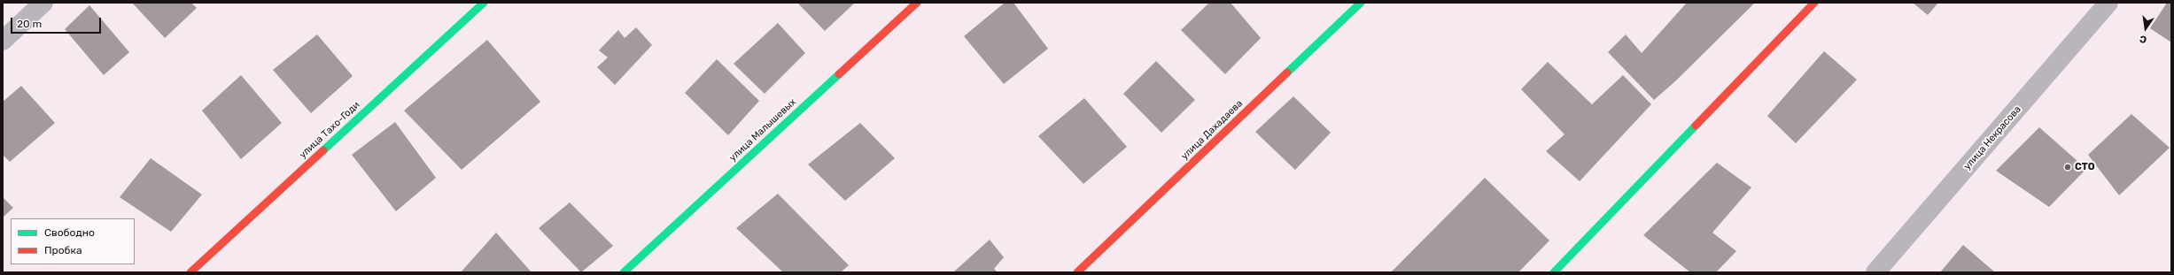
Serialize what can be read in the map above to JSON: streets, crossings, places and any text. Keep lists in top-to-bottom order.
{
  "streets": {
    "street": [
      "улица Тахо-Годи",
      "улица Малышевых",
      "улица Дахадаева",
      "улица Некрасова"
    ]
  },
  "places": ["СТО"],
  "legend": ["Свободно", "Пробка"],
  "scale_bar": "20 m",
  "north": "bottom"
}
